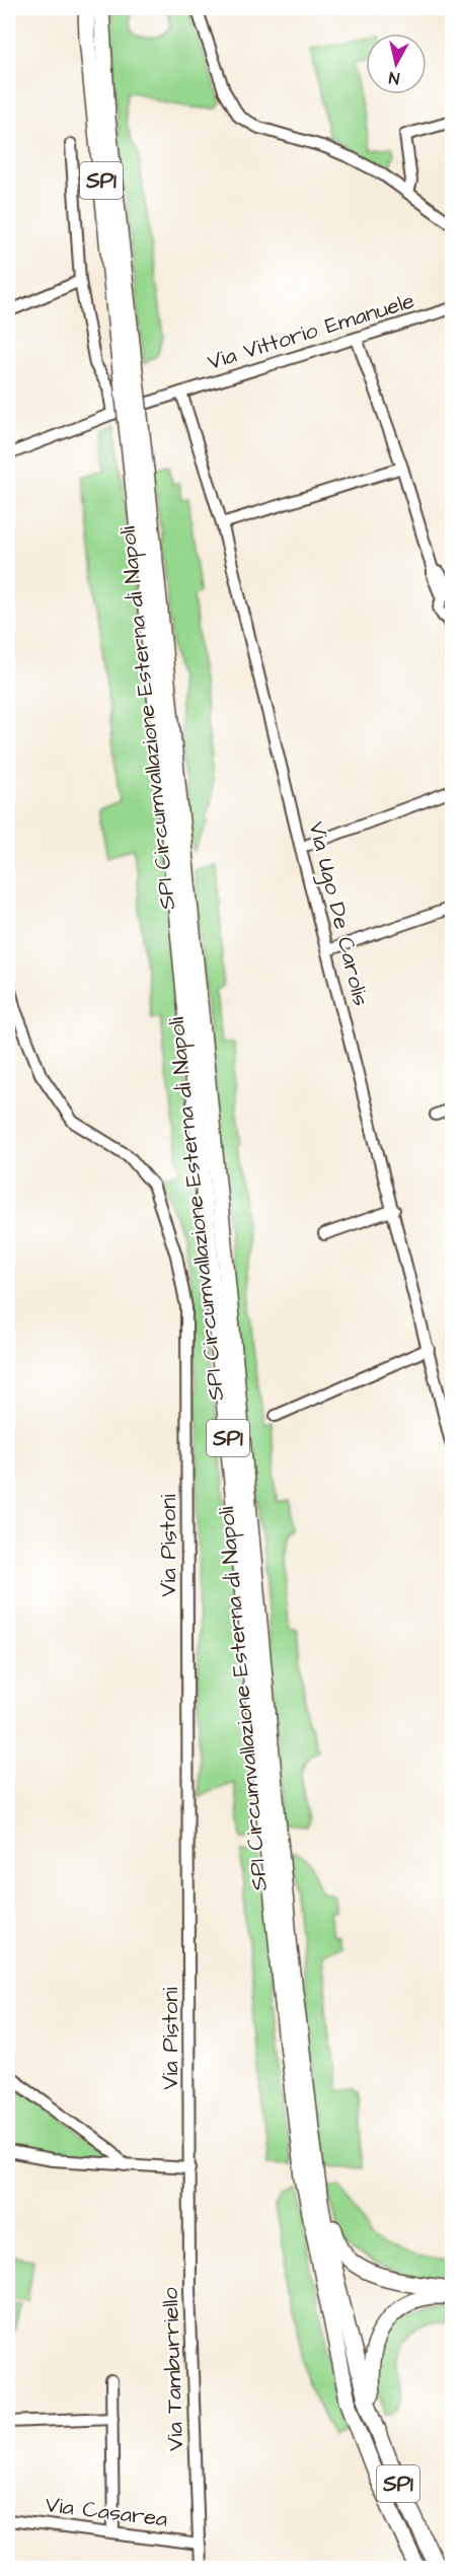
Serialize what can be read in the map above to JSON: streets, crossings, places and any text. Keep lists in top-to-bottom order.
{
  "streets": {
    "highway": ["SP1", "SP1 Circumvallazione Esterna di Napoli"],
    "street": [
      "Via Vittorio Emanuele",
      "Via Ugo De Carolis",
      "Via Pistoni",
      "Via Tamburriello",
      "Via Casarea"
    ]
  },
  "crossings": [
    ["Via Vittorio Emanuele", "Via Ugo De Carolis"],
    ["Via Pistoni", "Via Tamburriello"],
    ["Via Tamburriello", "Via Casarea"]
  ],
  "north": "bottom"
}
